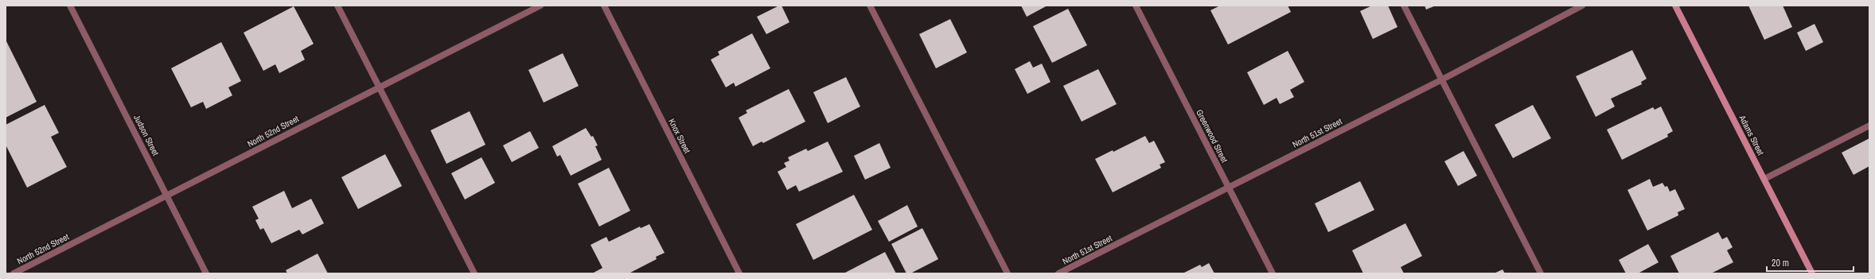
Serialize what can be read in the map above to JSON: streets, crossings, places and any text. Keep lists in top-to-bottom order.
{
  "streets": {
    "main road": ["Adams Street"],
    "street": [
      "North 52nd Street",
      "North 51st Street",
      "Judson Street",
      "Knox Street",
      "Greenwood Street"
    ]
  },
  "crossings": [
    ["North 52nd Street", "Judson Street"],
    ["North 51st Street", "Greenwood Street"]
  ],
  "scale_bar": "20 m"
}
